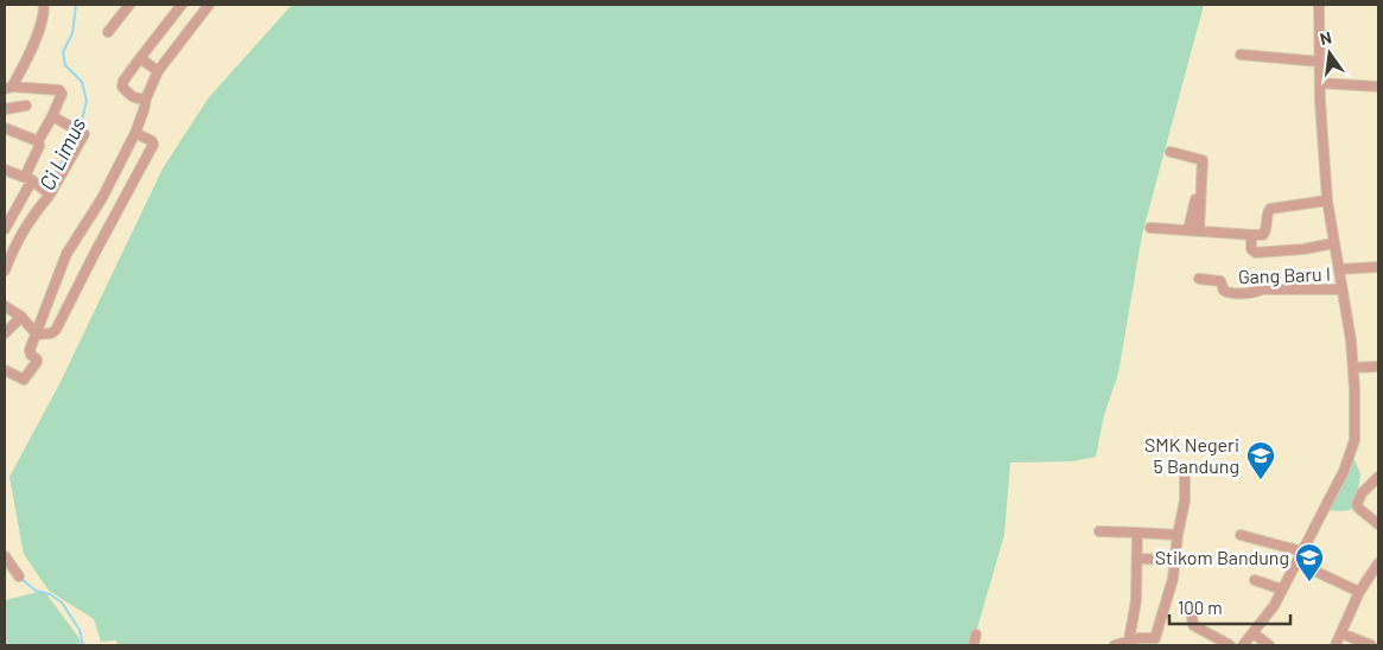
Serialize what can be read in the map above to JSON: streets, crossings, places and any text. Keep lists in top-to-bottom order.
{
  "streets": {
    "street": ["Gang Baru I"]
  },
  "water": ["Ci Limus"],
  "places": {
    "school or university": ["SMK Negeri 5 Bandung", "Stikom Bandung"]
  },
  "scale_bar": "100 m",
  "north": "top"
}
